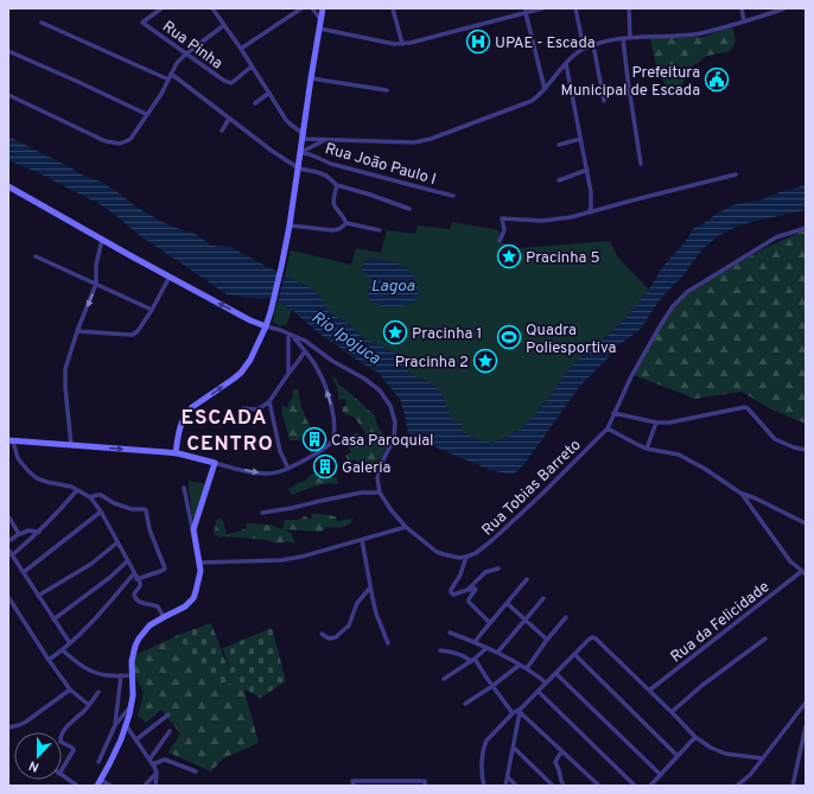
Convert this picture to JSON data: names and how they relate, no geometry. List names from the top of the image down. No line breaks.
{"streets":{"street":["Rua Pinha","Rua João Paulo I","Rua Tobias Barreto","Rua da Felicidade"]},"districts":["ESCADA","CENTRO"],"water":["Lagoa","Rio Ipojuca"],"places":{"hospital":["UPAE - Escada"],"public building":["Prefeitura Municipal de Escada"],"place":["Pracinha 5","Pracinha 1","Pracinha 2"],"sports":["Quadra Poliesportiva"],"building":["Casa Paroquial","Galeria"]},"north":"bottom"}
